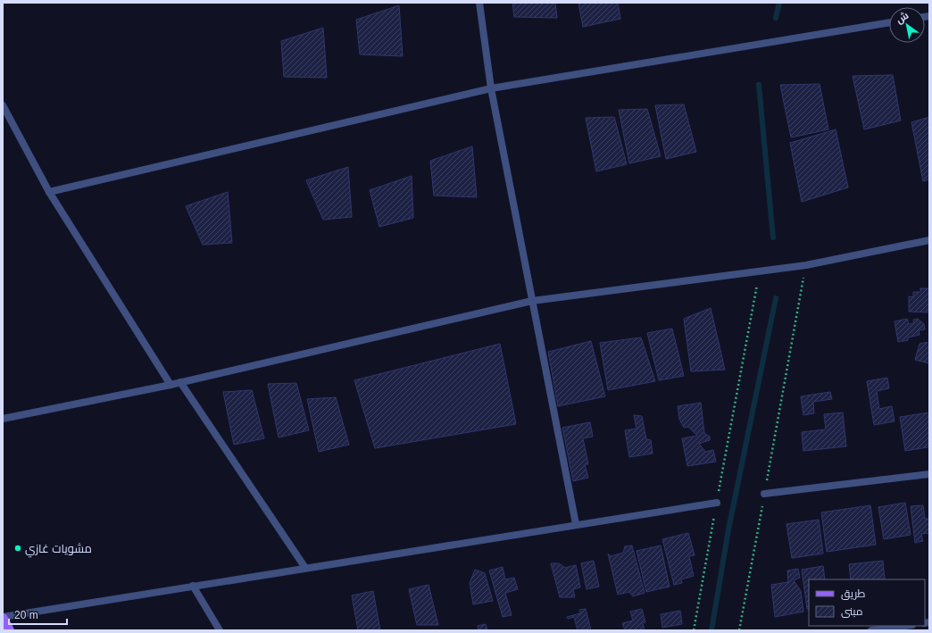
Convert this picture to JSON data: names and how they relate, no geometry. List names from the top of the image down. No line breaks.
{"places":["مشويات غازي"],"legend":["طريق","مبنى"],"scale_bar":"20 m","north":"top left"}
